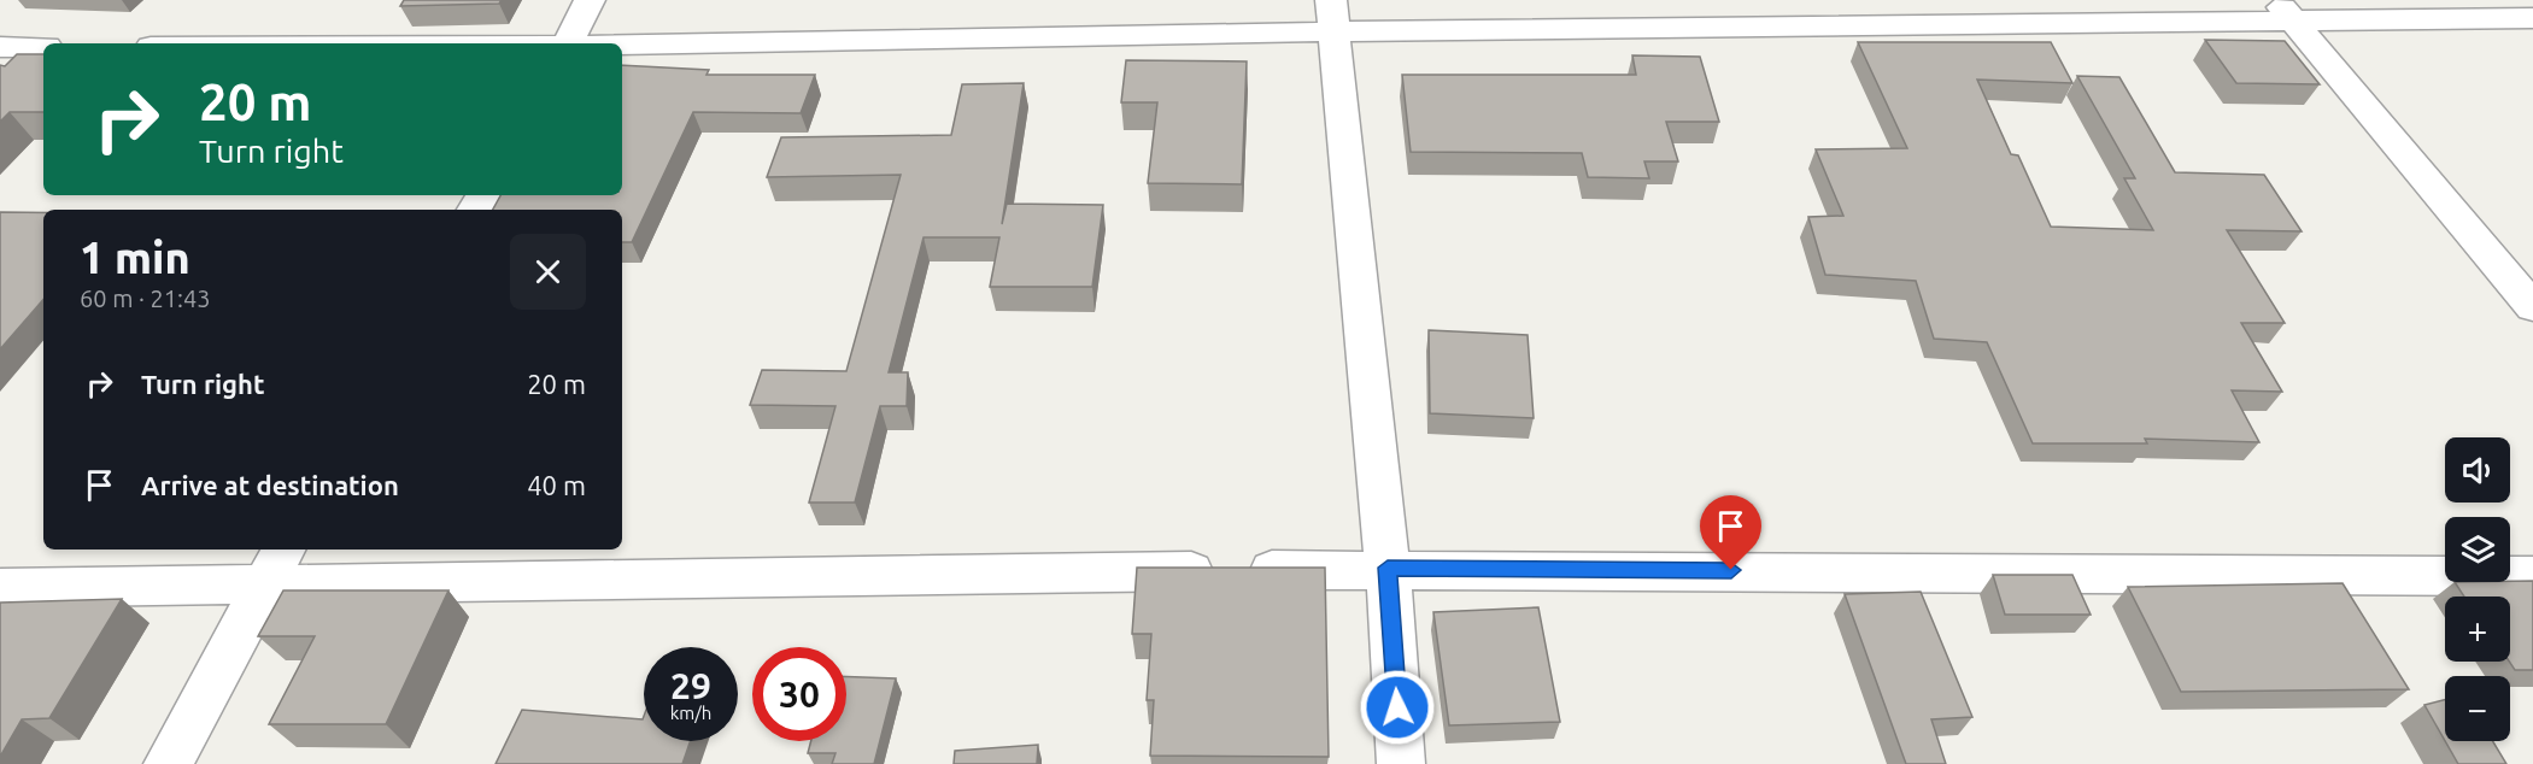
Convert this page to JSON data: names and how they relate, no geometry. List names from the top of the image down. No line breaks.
{"page":{"turn":["20 m","Turn right"],"heading":["1 min","60 m · 21:43"],"list":[{"name":"Turn right","value":"20 m"},{"name":"Arrive at destination","value":"40 m"}],"map_buttons":["+","−"],"speed":"29 km/h","limit":"30"}}
